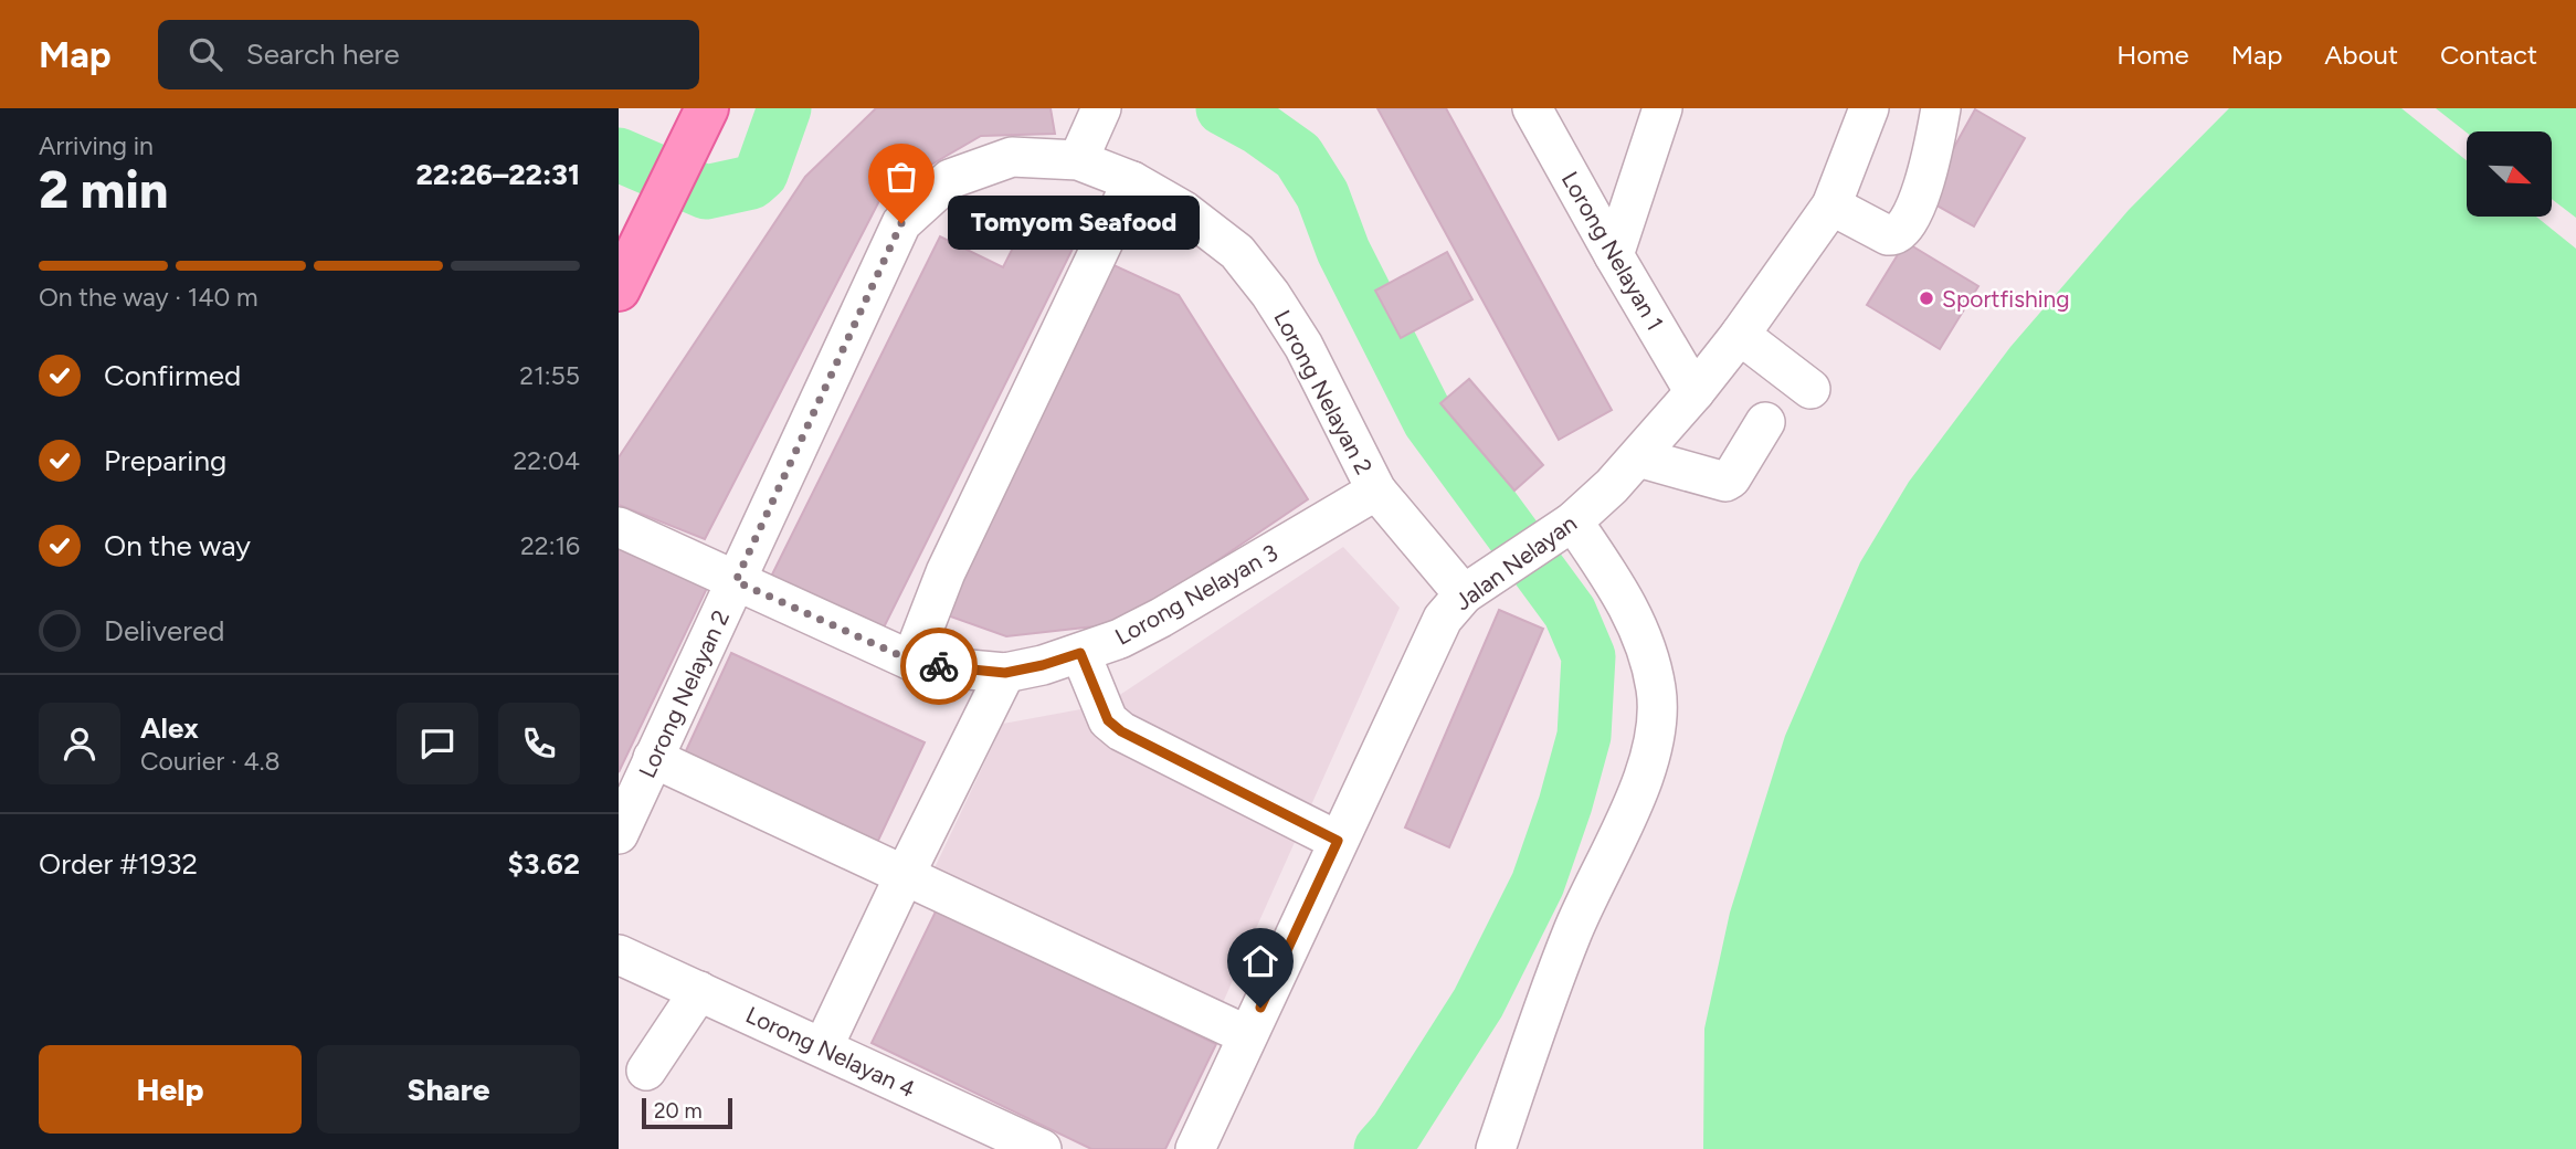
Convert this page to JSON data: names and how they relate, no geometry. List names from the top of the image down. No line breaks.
{"streets":{"street":["Lorong Nelayan 1","Lorong Nelayan 2","Jalan Nelayan","Lorong Nelayan 3","Lorong Nelayan 4"]},"crossings":[["Lorong Nelayan 1","Jalan Nelayan"],["Lorong Nelayan 2","Jalan Nelayan"],["Lorong Nelayan 2","Lorong Nelayan 3"]],"places":["Tomyom Seafood","Sportfishing"],"scale_bar":"20 m","north":"bottom right","page":{"header":"Map","search":"Search here","nav":["Home","Map","About","Contact"],"heading":["2 min","Arriving in","22:26–22:31"],"panel":["Alex","Courier · 4.8","Order #1932","$3.62"],"bubble":"Tomyom Seafood","bar":"On the way · 140 m","list":[["Confirmed","21:55"],["Preparing","22:04"],["On the way","22:16"],"Delivered"],"buttons":["Help","Share"],"scale":"20 m"}}
